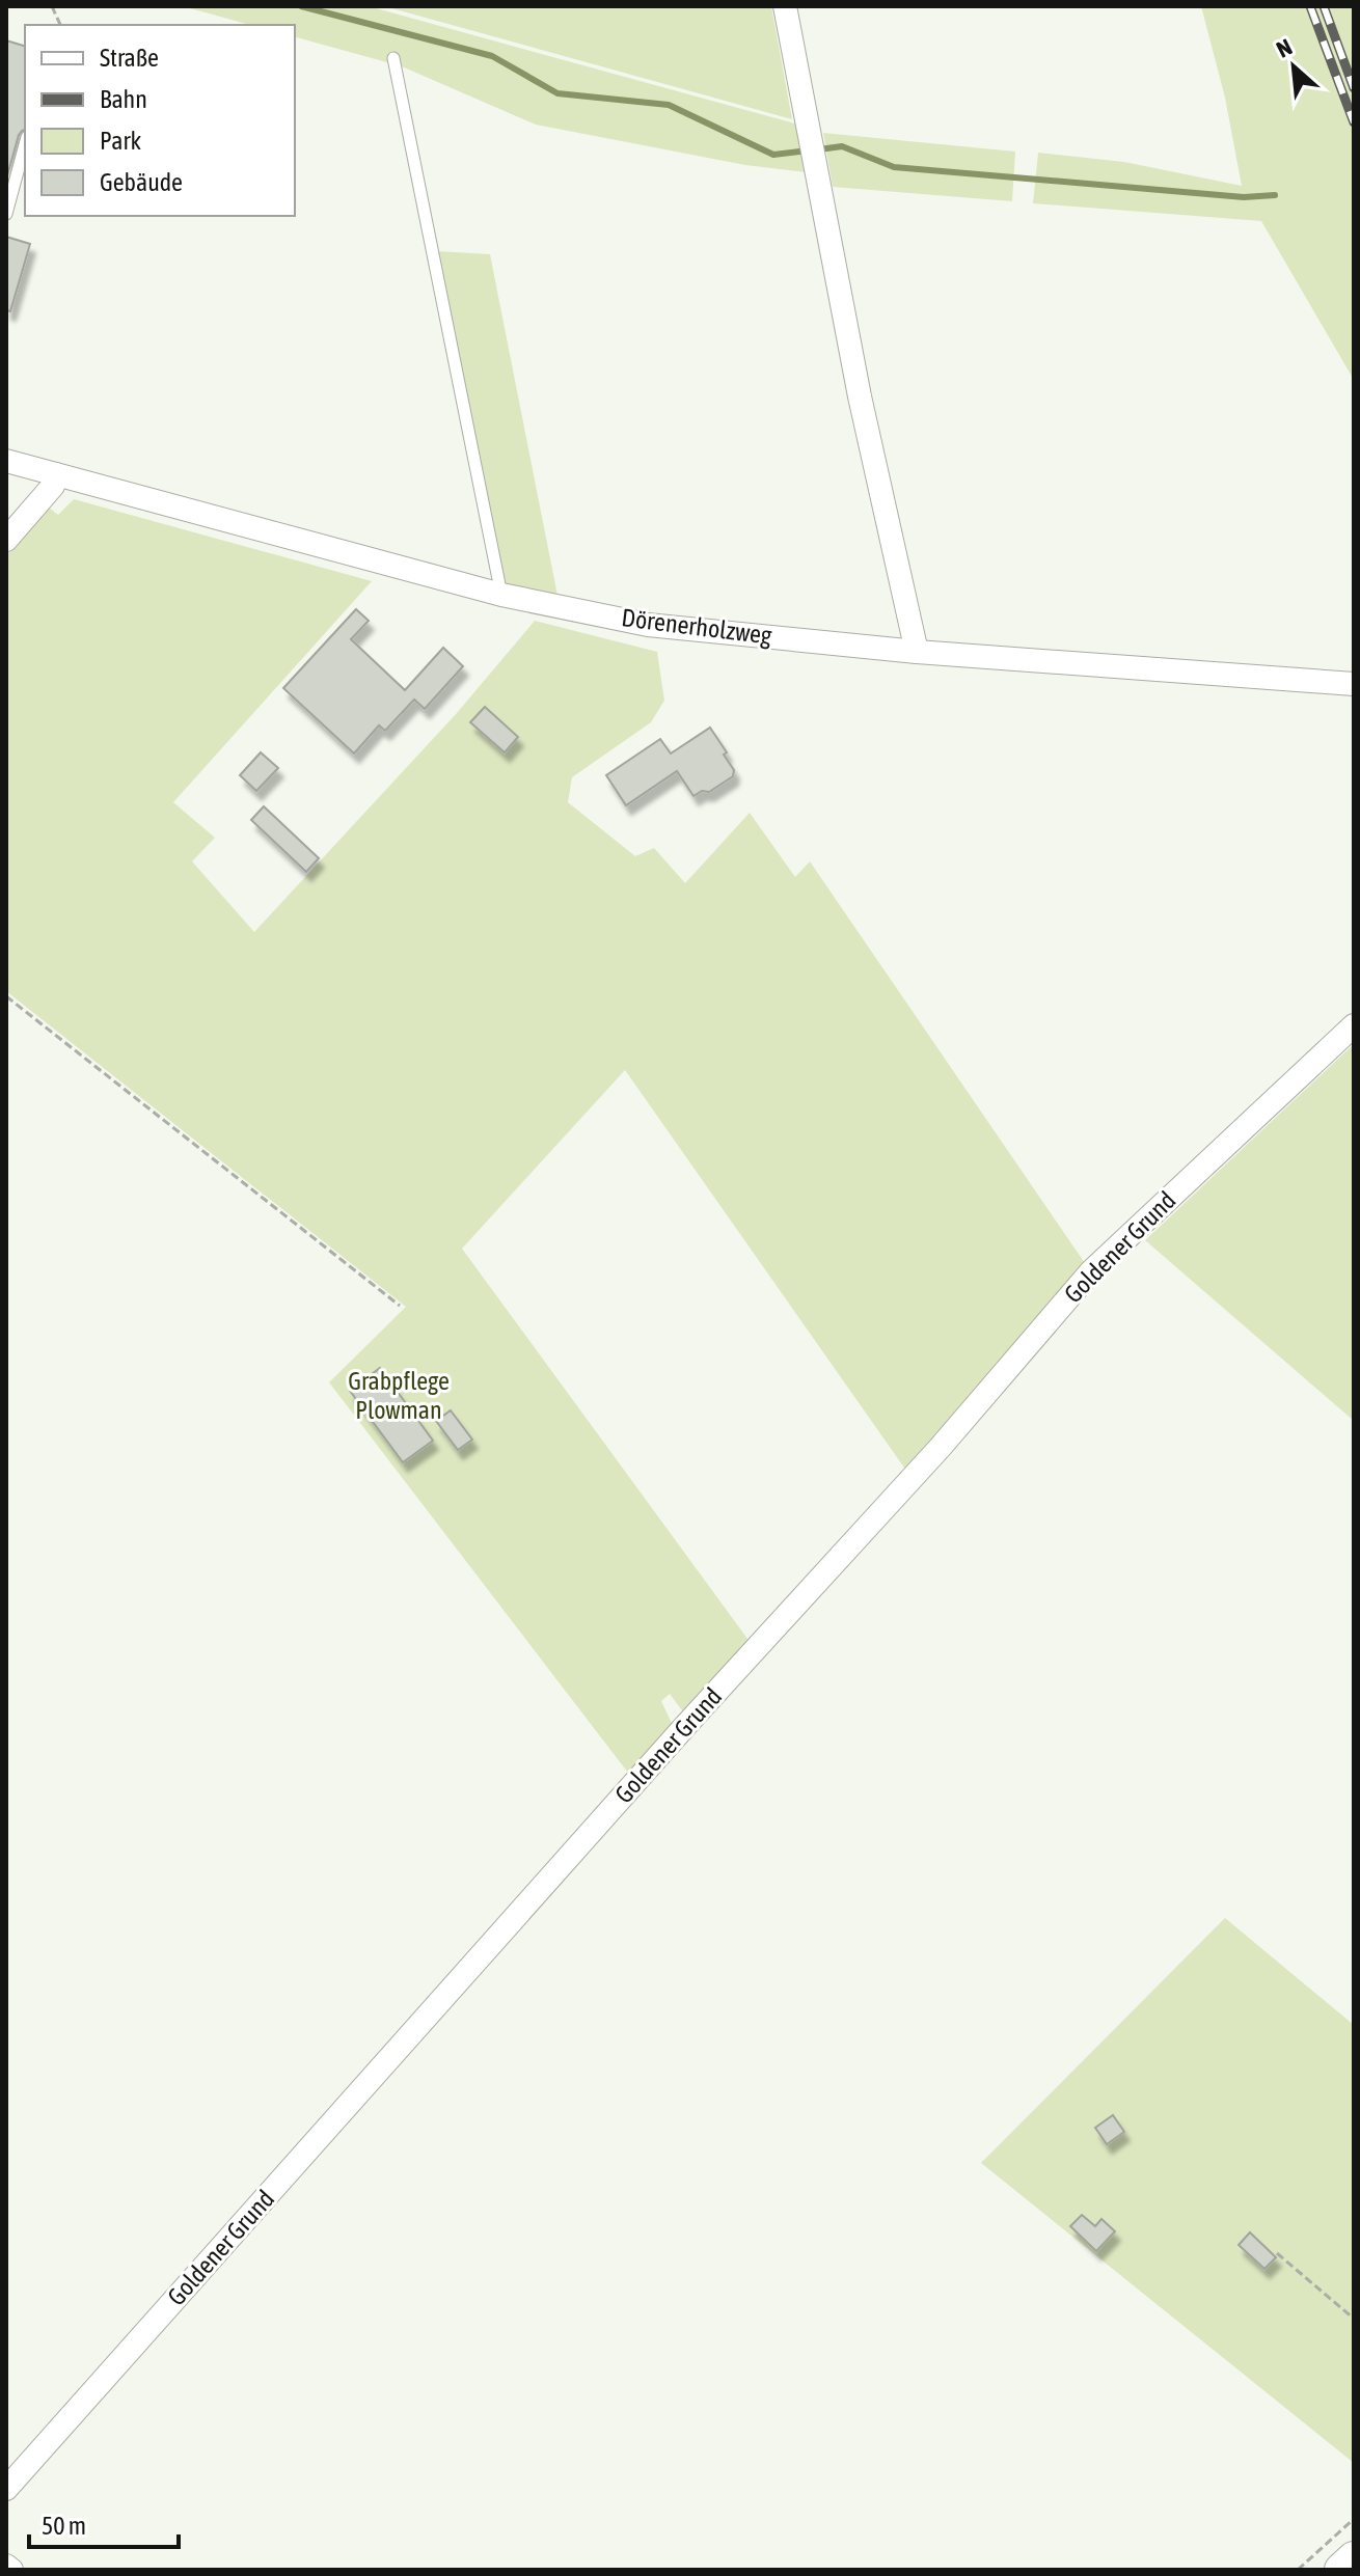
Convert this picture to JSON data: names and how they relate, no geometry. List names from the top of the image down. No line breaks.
{"streets":{"street":["Dörenerholzweg","Goldener Grund"]},"parks":["Grabpflege Plowman"],"legend":["Straße","Bahn","Park","Gebäude"],"scale_bar":"50 m","north":"top left"}
